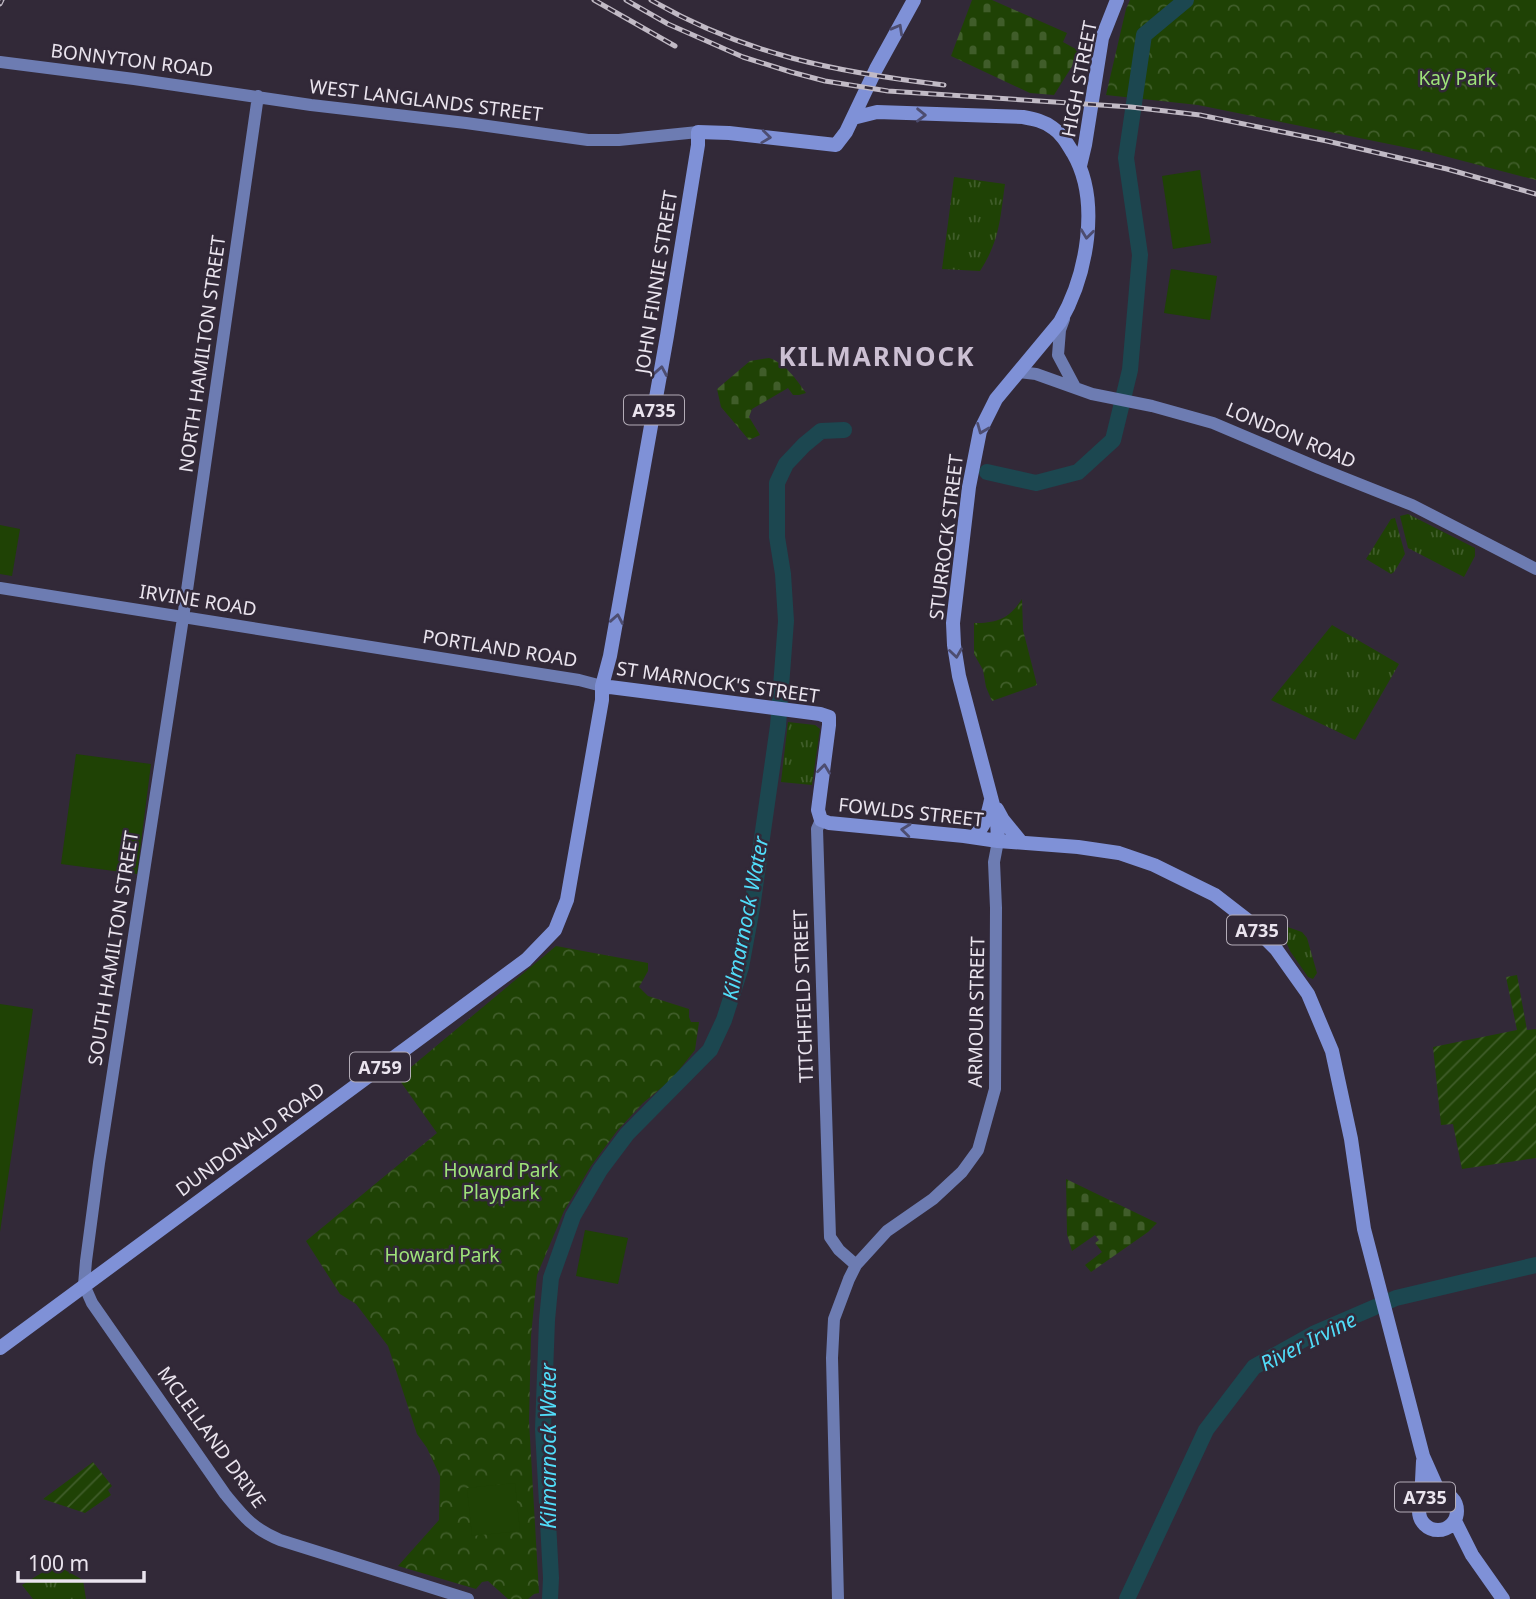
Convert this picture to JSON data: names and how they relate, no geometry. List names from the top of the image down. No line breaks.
{"streets":{"main road":["HIGH STREET","JOHN FINNIE STREET","A735","STURROCK STREET","ST MARNOCK'S STREET","FOWLDS STREET","TITCHFIELD STREET","A759","DUNDONALD ROAD"],"street":["BONNYTON ROAD","WEST LANGLANDS STREET","NORTH HAMILTON STREET","LONDON ROAD","IRVINE ROAD","PORTLAND ROAD","SOUTH HAMILTON STREET","ARMOUR STREET","MCLELLAND DRIVE"]},"crossings":[["BONNYTON ROAD","WEST LANGLANDS STREET"],["BONNYTON ROAD","NORTH HAMILTON STREET"],["HIGH STREET","STURROCK STREET"],["WEST LANGLANDS STREET","JOHN FINNIE STREET"],["WEST LANGLANDS STREET","NORTH HAMILTON STREET"],["JOHN FINNIE STREET","PORTLAND ROAD"],["JOHN FINNIE STREET","ST MARNOCK'S STREET"],["JOHN FINNIE STREET","DUNDONALD ROAD"],["NORTH HAMILTON STREET","IRVINE ROAD"],["NORTH HAMILTON STREET","SOUTH HAMILTON STREET"],["A735","STURROCK STREET"],["A735","FOWLDS STREET"],["A735","ARMOUR STREET"],["LONDON ROAD","STURROCK STREET"],["STURROCK STREET","FOWLDS STREET"],["STURROCK STREET","ARMOUR STREET"],["IRVINE ROAD","PORTLAND ROAD"],["IRVINE ROAD","SOUTH HAMILTON STREET"],["PORTLAND ROAD","ST MARNOCK'S STREET"],["PORTLAND ROAD","DUNDONALD ROAD"],["ST MARNOCK'S STREET","TITCHFIELD STREET"],["ST MARNOCK'S STREET","DUNDONALD ROAD"],["FOWLDS STREET","TITCHFIELD STREET"],["FOWLDS STREET","ARMOUR STREET"],["SOUTH HAMILTON STREET","DUNDONALD ROAD"],["SOUTH HAMILTON STREET","MCLELLAND DRIVE"],["TITCHFIELD STREET","ARMOUR STREET"],["DUNDONALD ROAD","MCLELLAND DRIVE"]],"one_way":["JOHN FINNIE STREET","STURROCK STREET","FOWLDS STREET"],"districts":["KILMARNOCK"],"water":["Kilmarnock Water","River Irvine"],"parks":["Kay Park","Howard Park Playpark","Howard Park"],"scale_bar":"100 m"}
